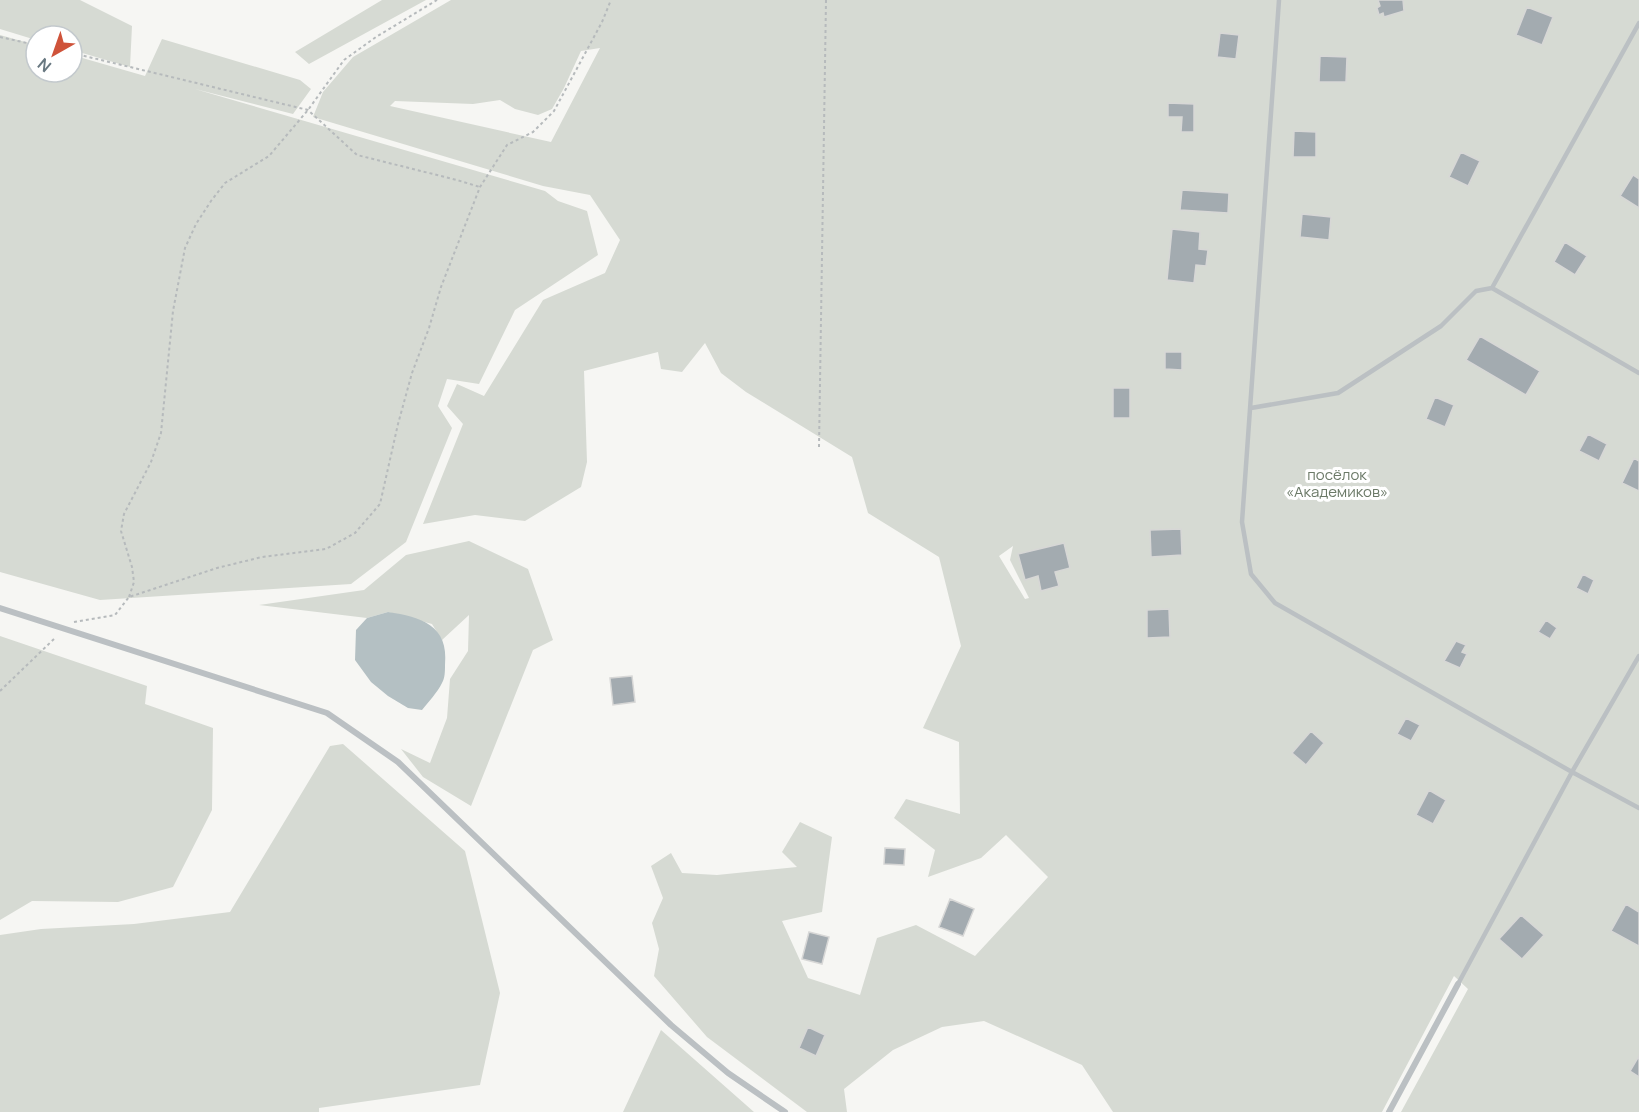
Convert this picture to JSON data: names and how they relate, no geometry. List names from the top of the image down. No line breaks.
{"parks":["посёлок «Академиков»"],"north":"bottom left"}
